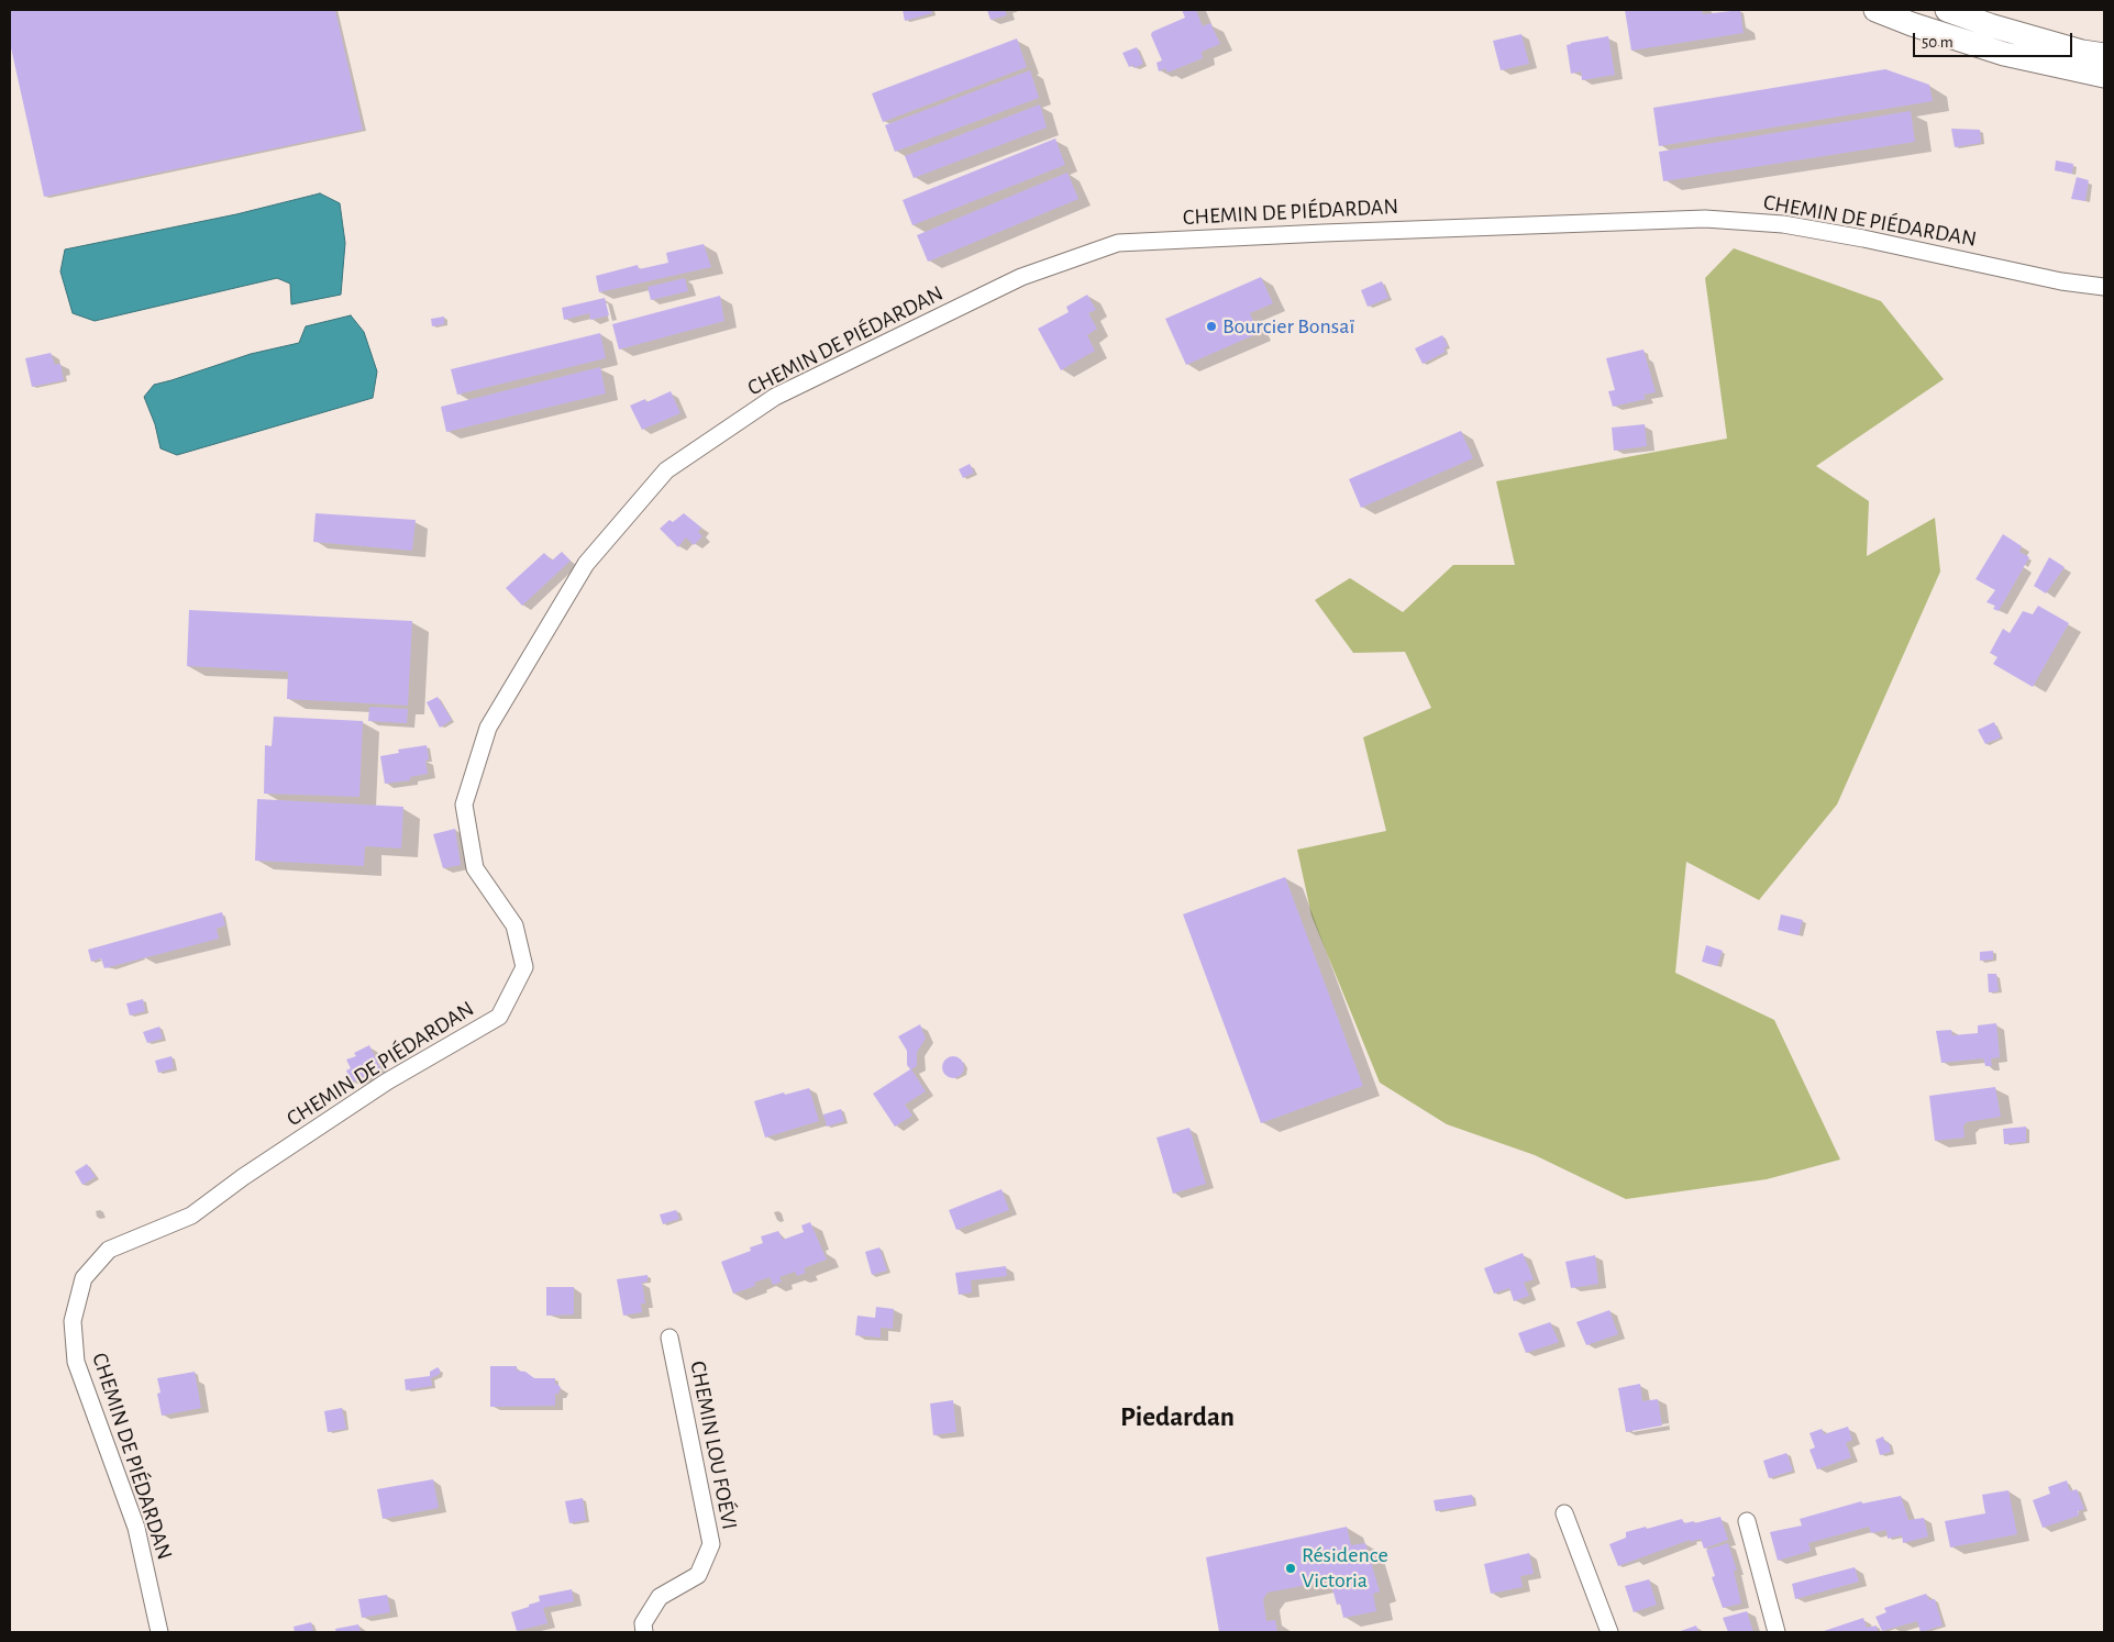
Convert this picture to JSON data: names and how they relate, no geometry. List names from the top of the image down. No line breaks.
{"streets":{"street":["CHEMIN DE PIÉDARDAN","CHEMIN LOU FOÉVI"]},"districts":["Piedardan"],"places":["Bourcier Bonsaï","Résidence Victoria"],"scale_bar":"50 m"}
